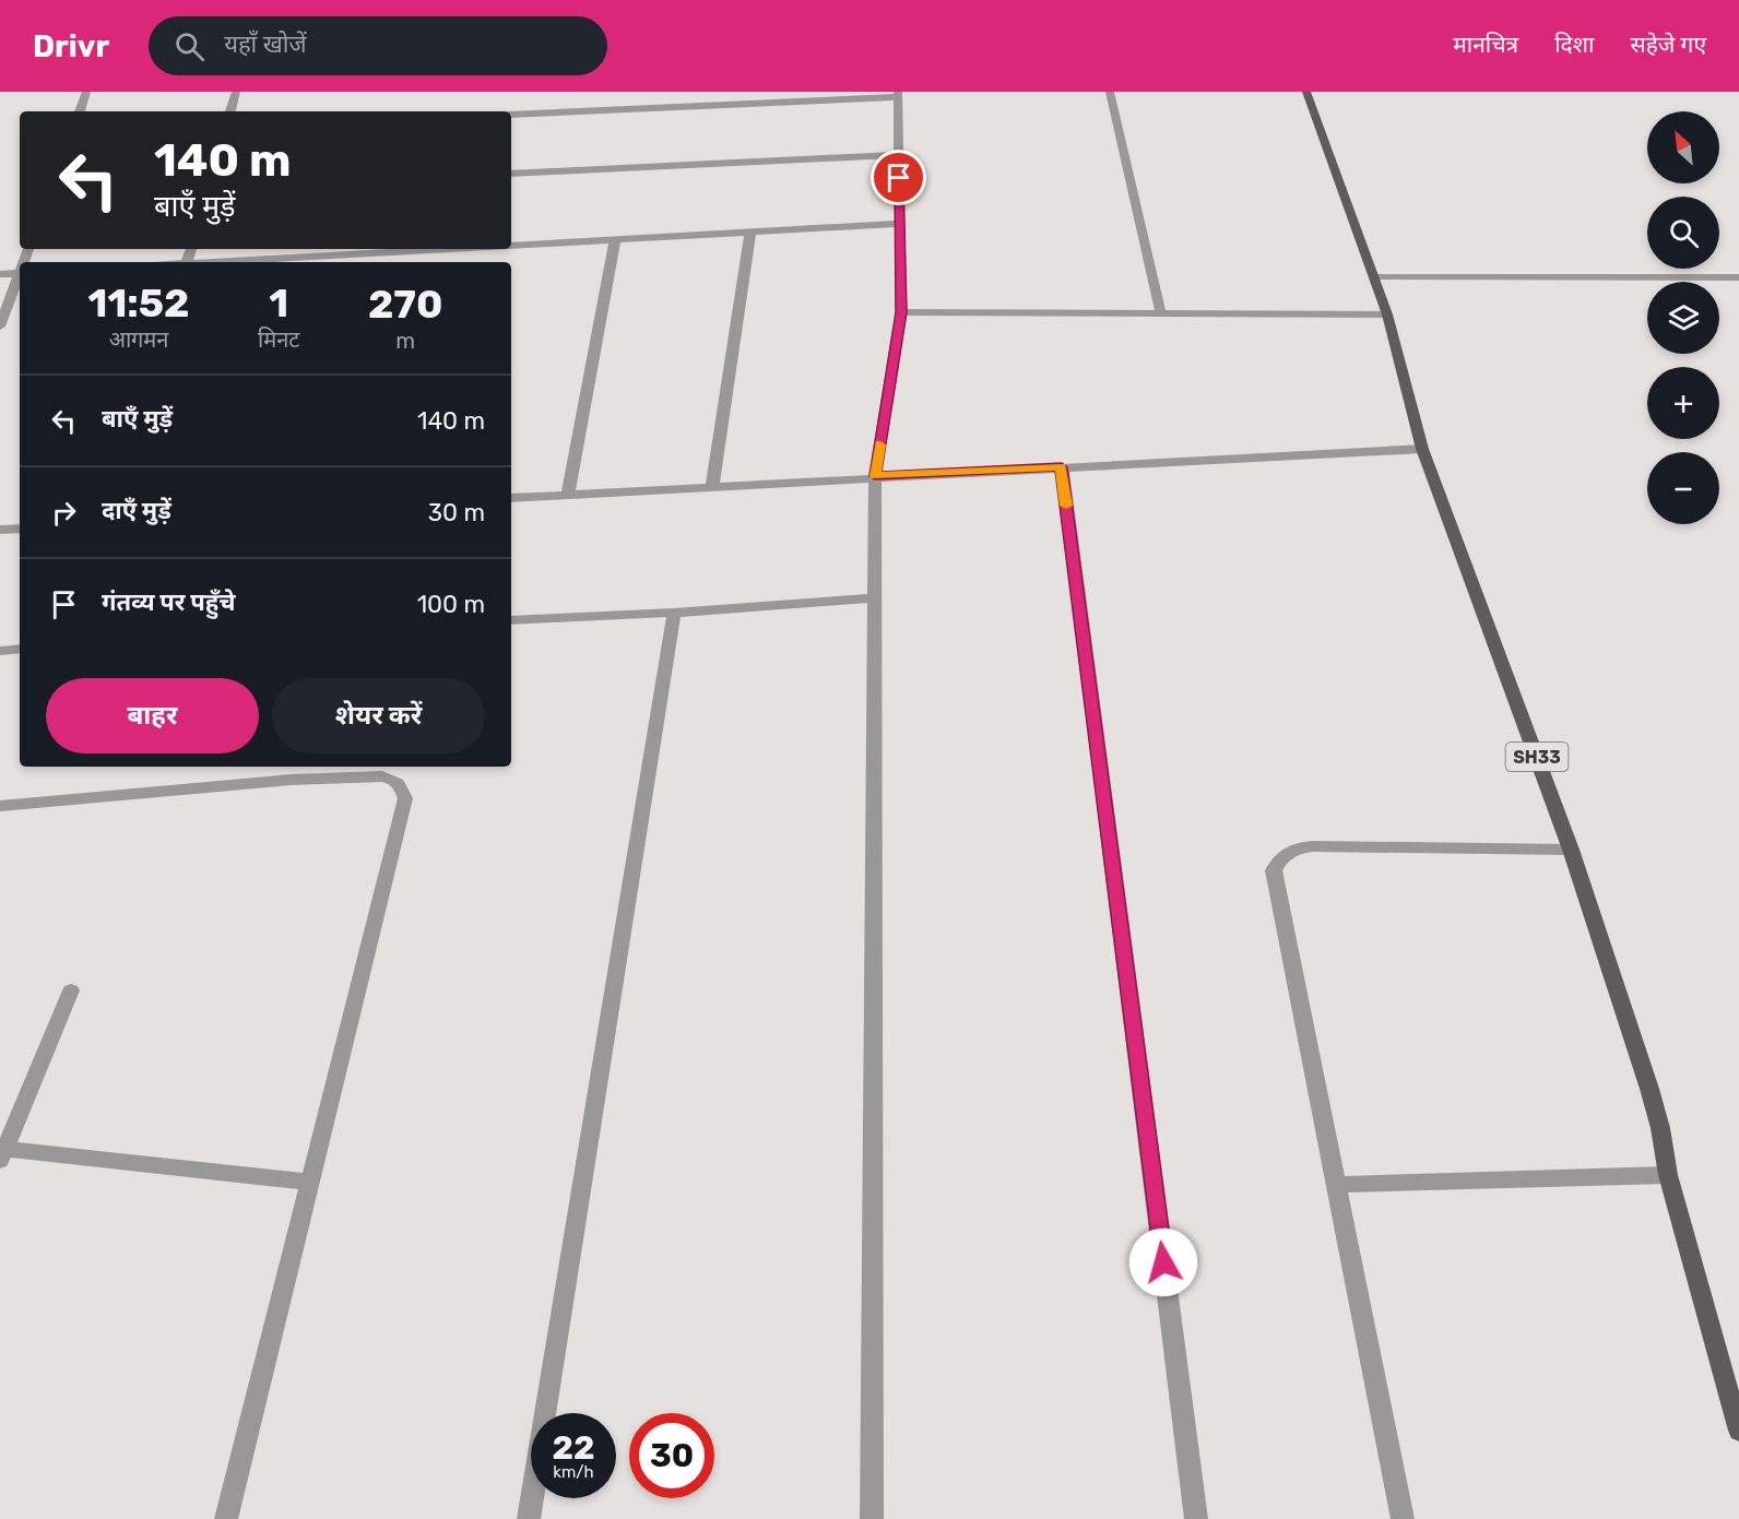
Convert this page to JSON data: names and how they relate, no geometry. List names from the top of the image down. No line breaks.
{"streets":{"main road":["SH33"]},"north":"top left","page":{"header":"Drivr","search":"यहाँ खोजें","nav":["मानचित्र","दिशा","सहेजे गए"],"map_buttons":["+","−"],"turn":["140 m","बाएँ मुड़ें"],"eta":["11:52","आगमन","1","मिनट","270","m"],"list":[{"name":"बाएँ मुड़ें","value":"140 m"},{"name":"दाएँ मुड़ें","value":"30 m"},{"name":"गंतव्य पर पहुँचे","value":"100 m"}],"buttons":["बाहर","शेयर करें"],"speed":"22 km/h","limit":"30"}}
